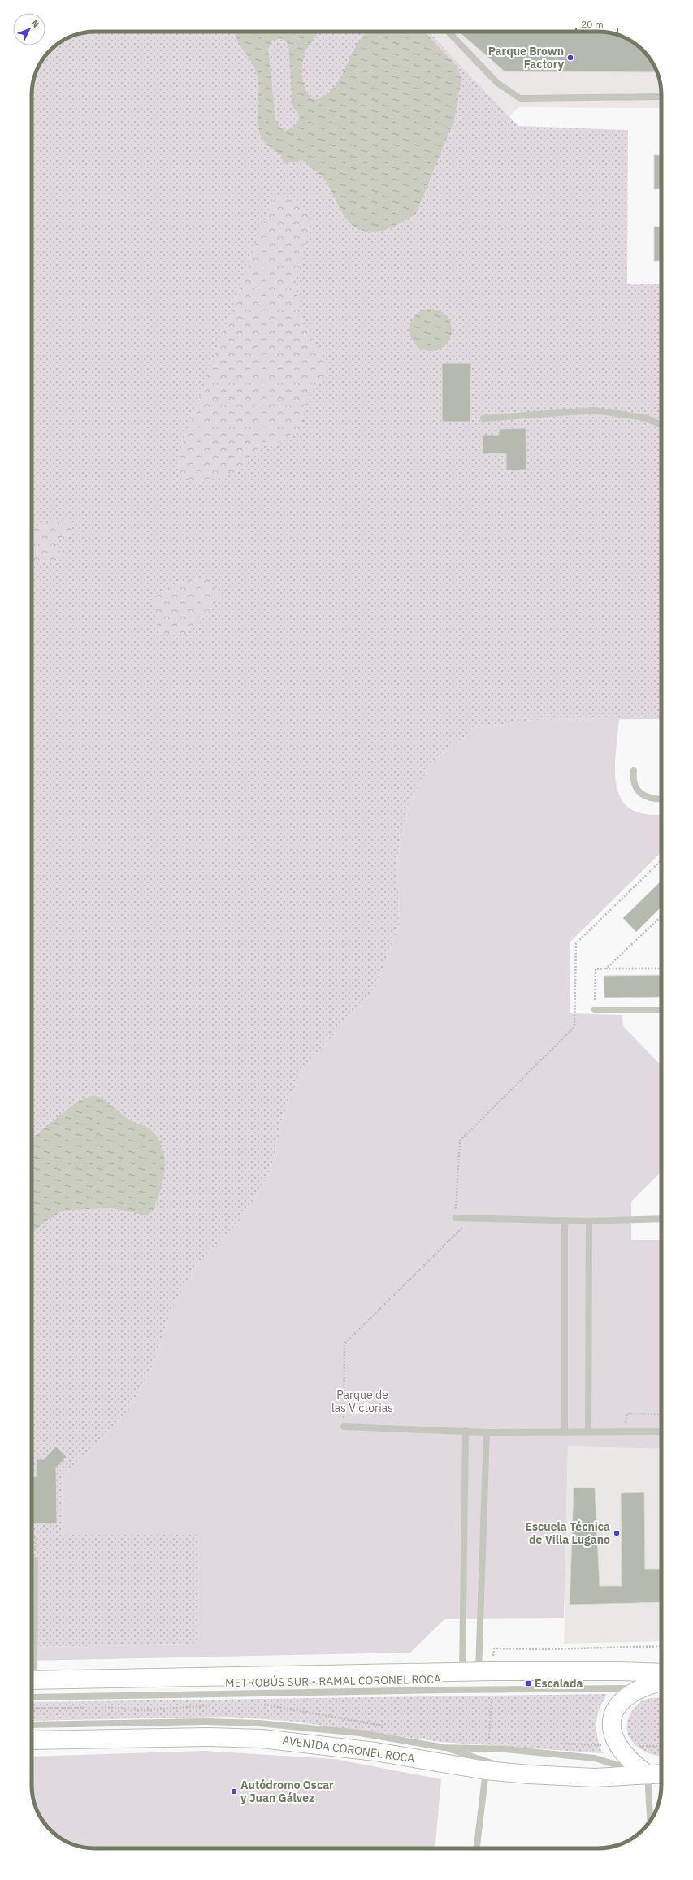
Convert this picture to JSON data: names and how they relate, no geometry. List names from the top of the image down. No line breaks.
{"streets":{"main road":["AVENIDA CORONEL ROCA"],"lane":["METROBÚS SUR - RAMAL CORONEL ROCA"]},"parks":["Parque de las Victorias"],"places":{"other":["Parque Brown Factory","Escuela Técnica de Villa Lugano","Autódromo Oscar y Juan Gálvez"],"transit":["Escalada"]},"scale_bar":"20 m","north":"top right"}
